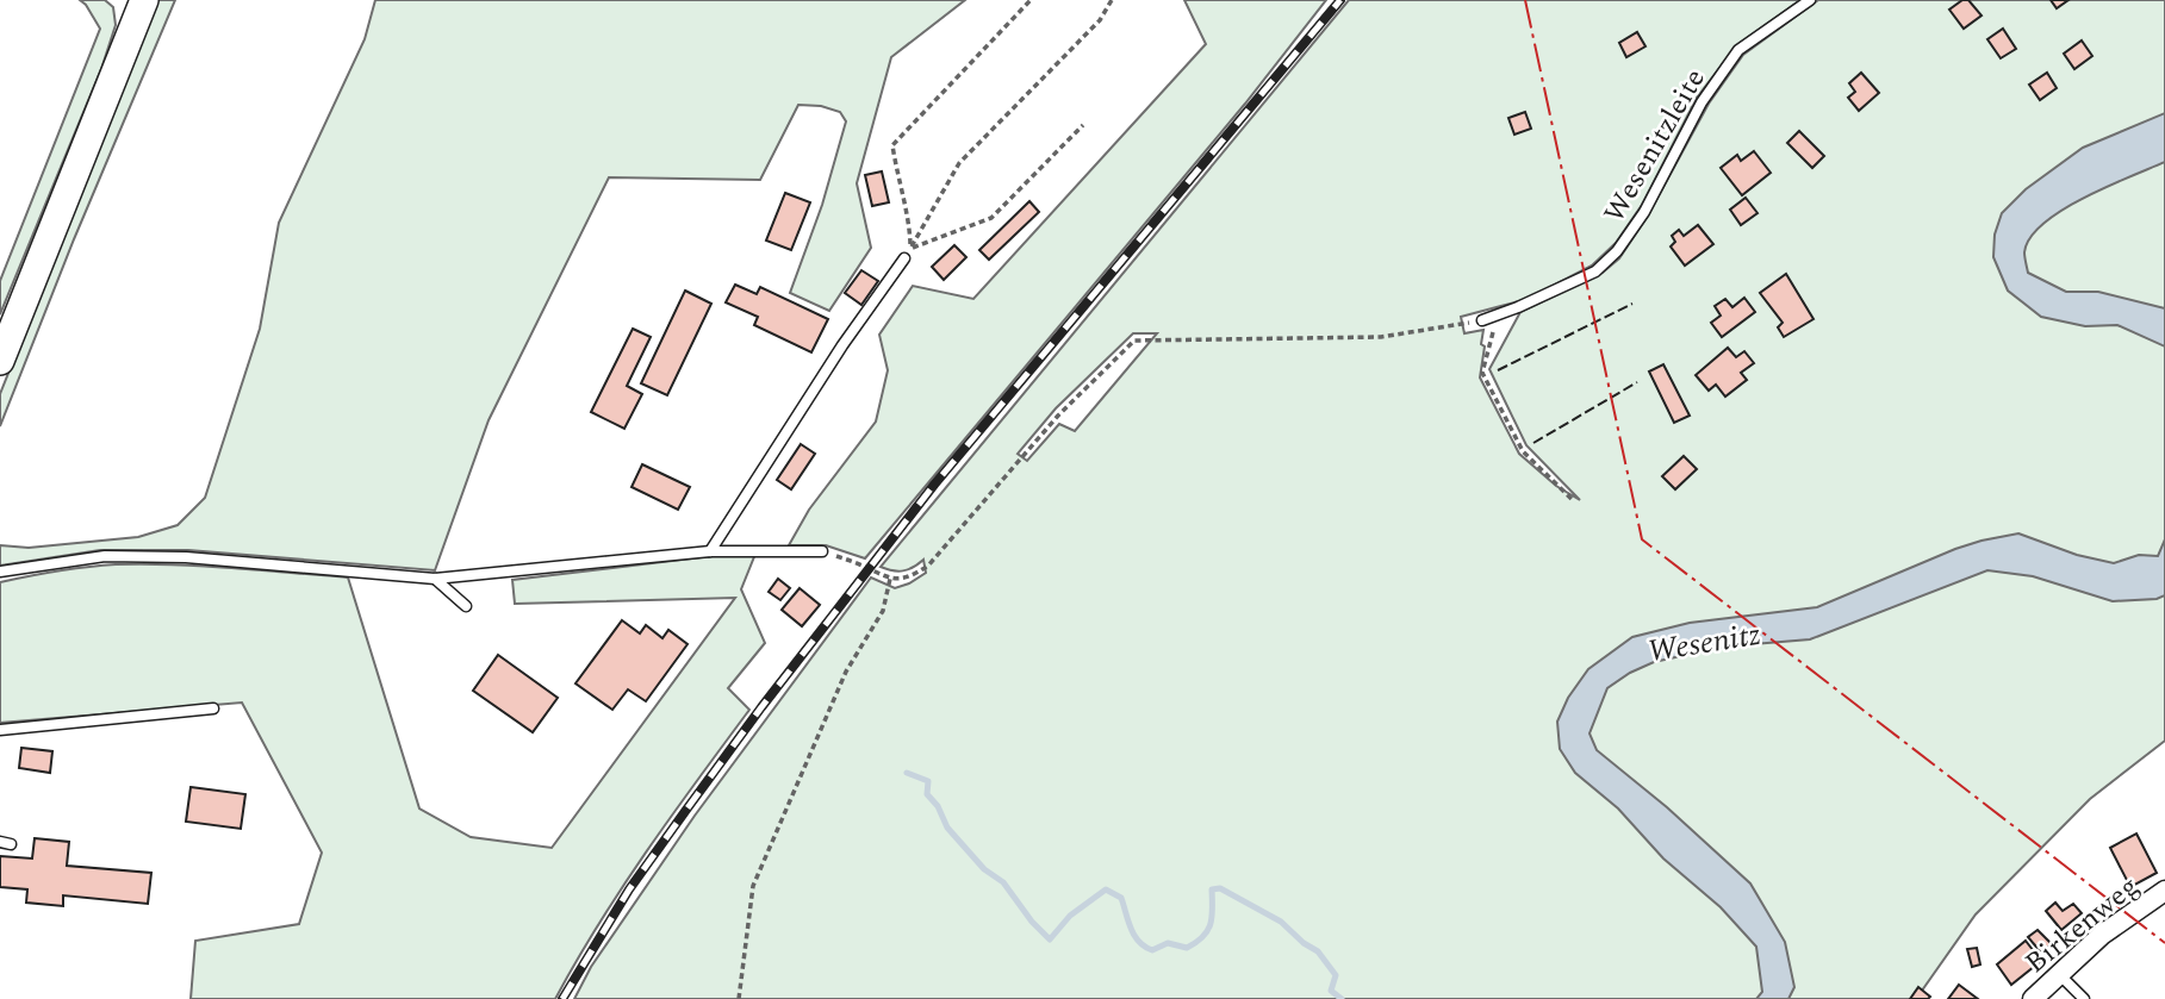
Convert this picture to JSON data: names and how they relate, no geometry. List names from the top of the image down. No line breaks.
{"streets":{"street":["Birkenweg"],"lane":["Wesenitzleite"]},"water":["Wesenitz"]}
